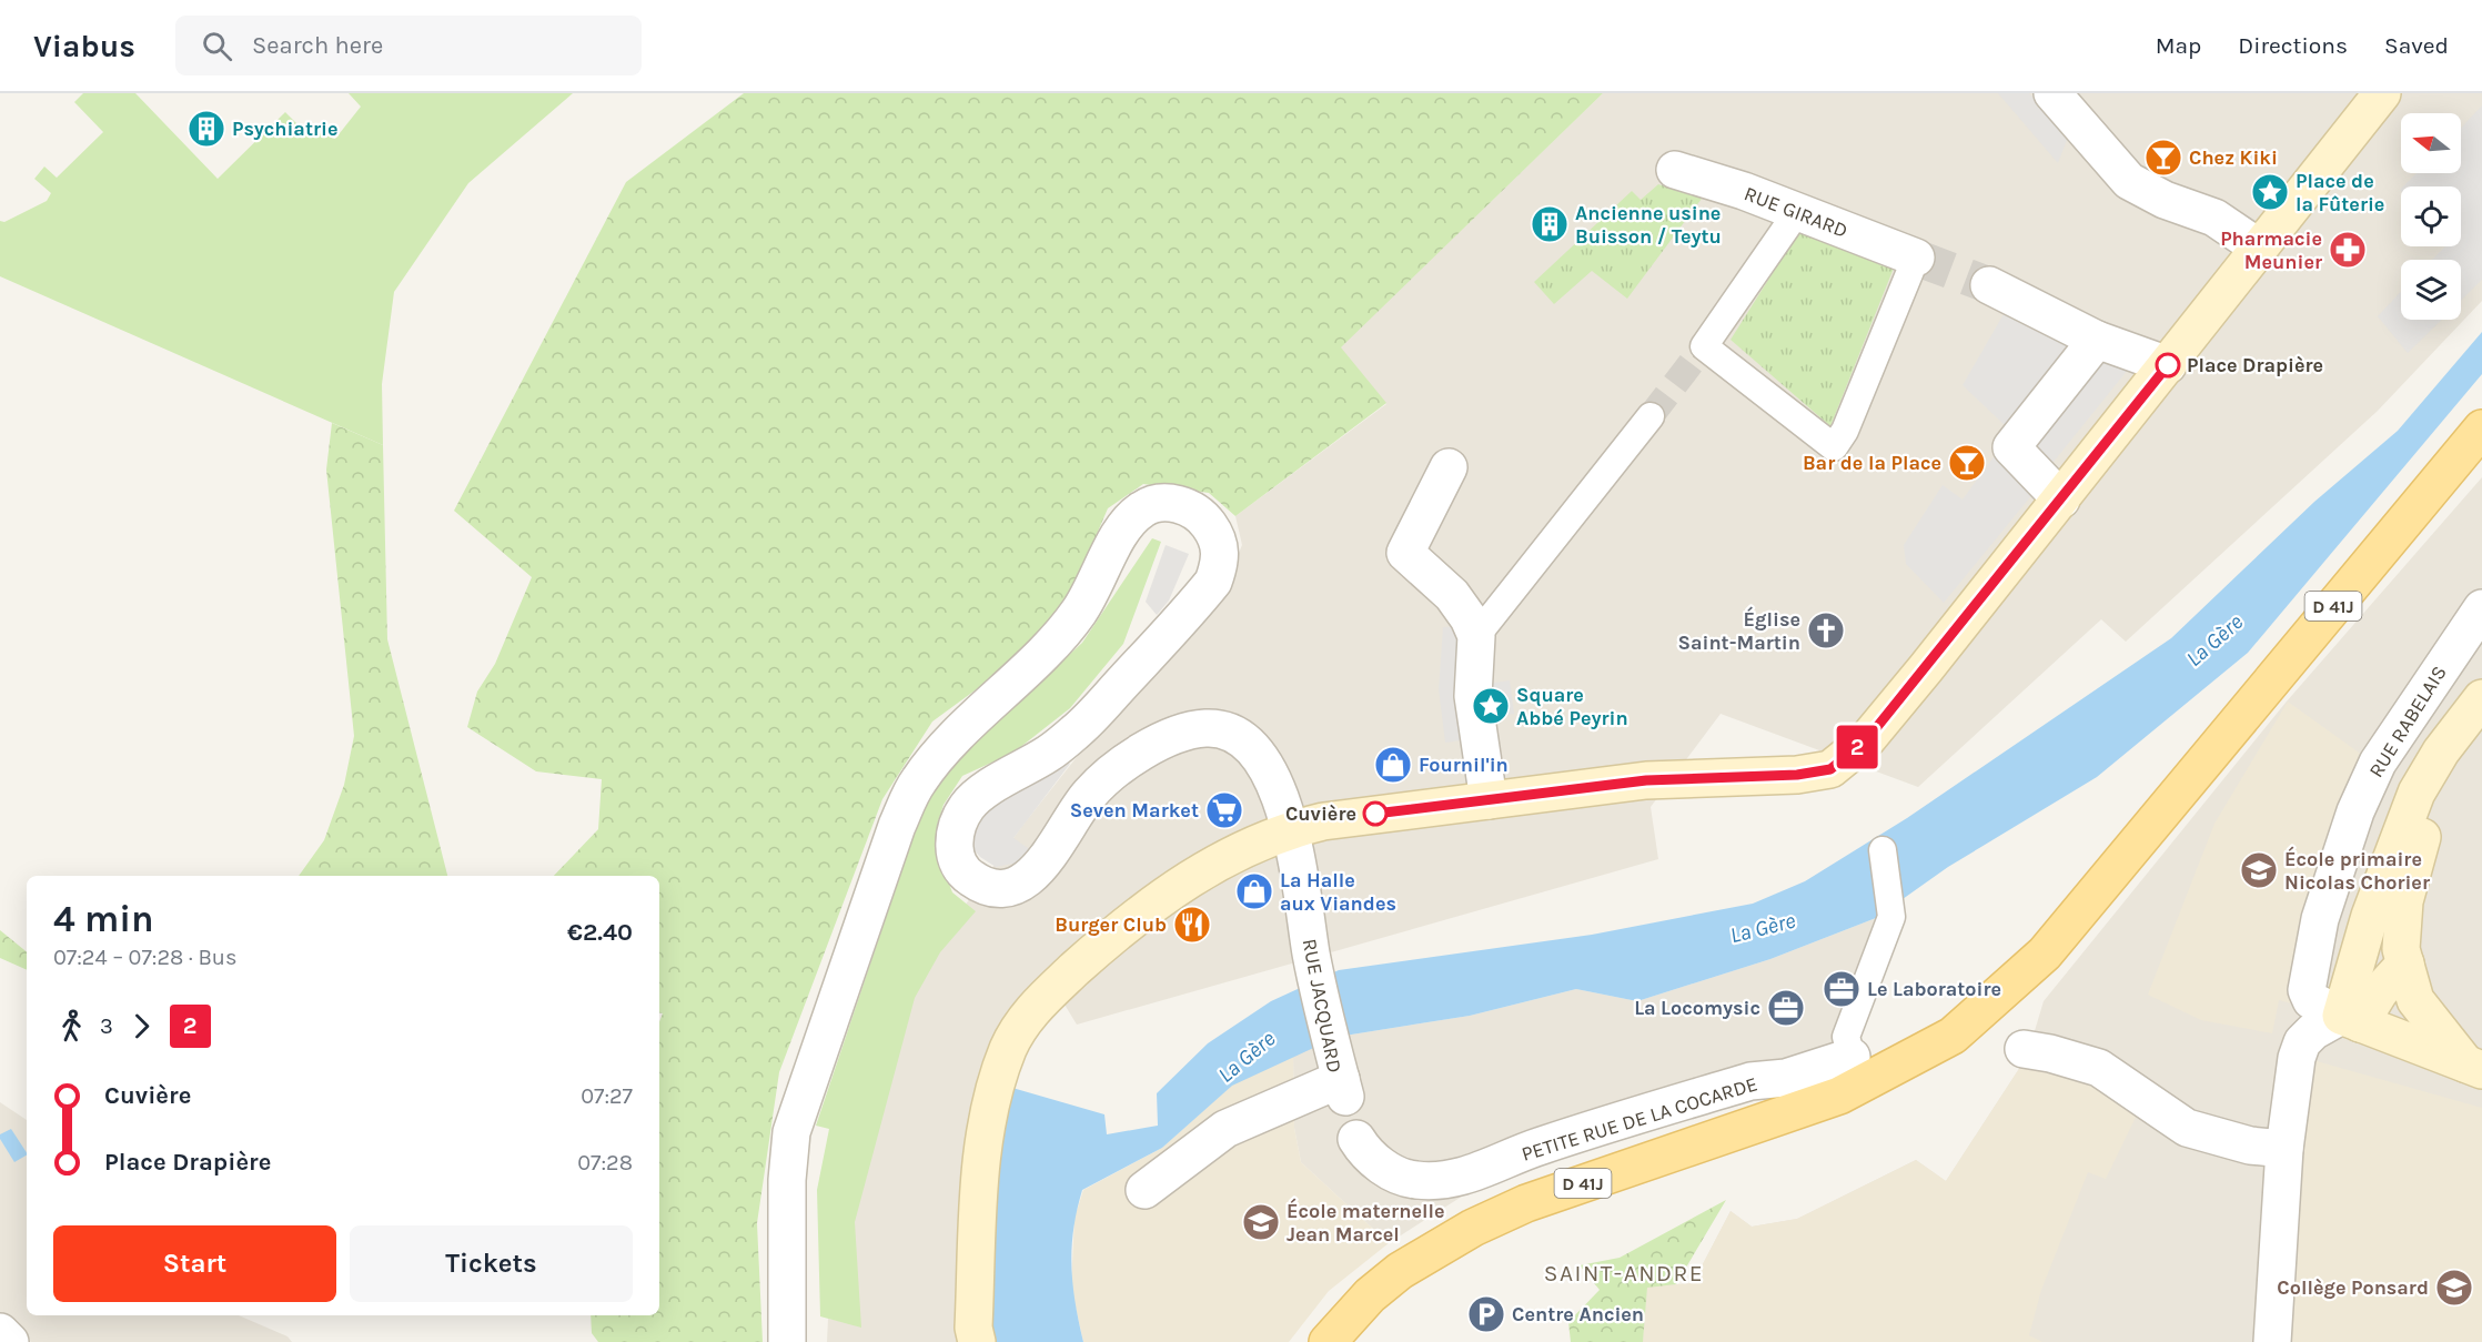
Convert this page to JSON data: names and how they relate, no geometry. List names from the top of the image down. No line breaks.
{"streets":{"main road":["D 41J"],"street":["RUE GIRARD","RUE RABELAIS","RUE JACQUARD","PETITE RUE DE LA COCARDE"]},"districts":["SAINT-ANDRE"],"water":["La Gère"],"places":{"building":["Psychiatrie","Ancienne usine Buisson / Teytu"],"bar":["Chez Kiki","Bar de la Place"],"place":["Place de la Fûterie","Square Abbé Peyrin"],"pharmacy":["Pharmacie Meunier"],"other":["Place Drapière","Cuvière"],"church":["Église Saint-Martin"],"shop":["Fournil'in","La Halle aux Viandes"],"supermarket":["Seven Market"],"school or university":["École primaire Nicolas Chorier","École maternelle Jean Marcel","Collège Ponsard"],"restaurant":["Burger Club"],"office":["Le Laboratoire","La Locomysic"],"parking":["Centre Ancien"]},"lines":["bus line 2"],"north":"left","page":{"header":"Viabus","search":"Search here","nav":["Map","Directions","Saved"],"on_map":"2","heading":["4 min","07:24 – 07:28 · Bus","€2.40"],"legs":["3","2"],"list":[{"name":"Cuvière","value":"07:27"},{"name":"Place Drapière","value":"07:28"}],"buttons":["Start","Tickets"]}}
